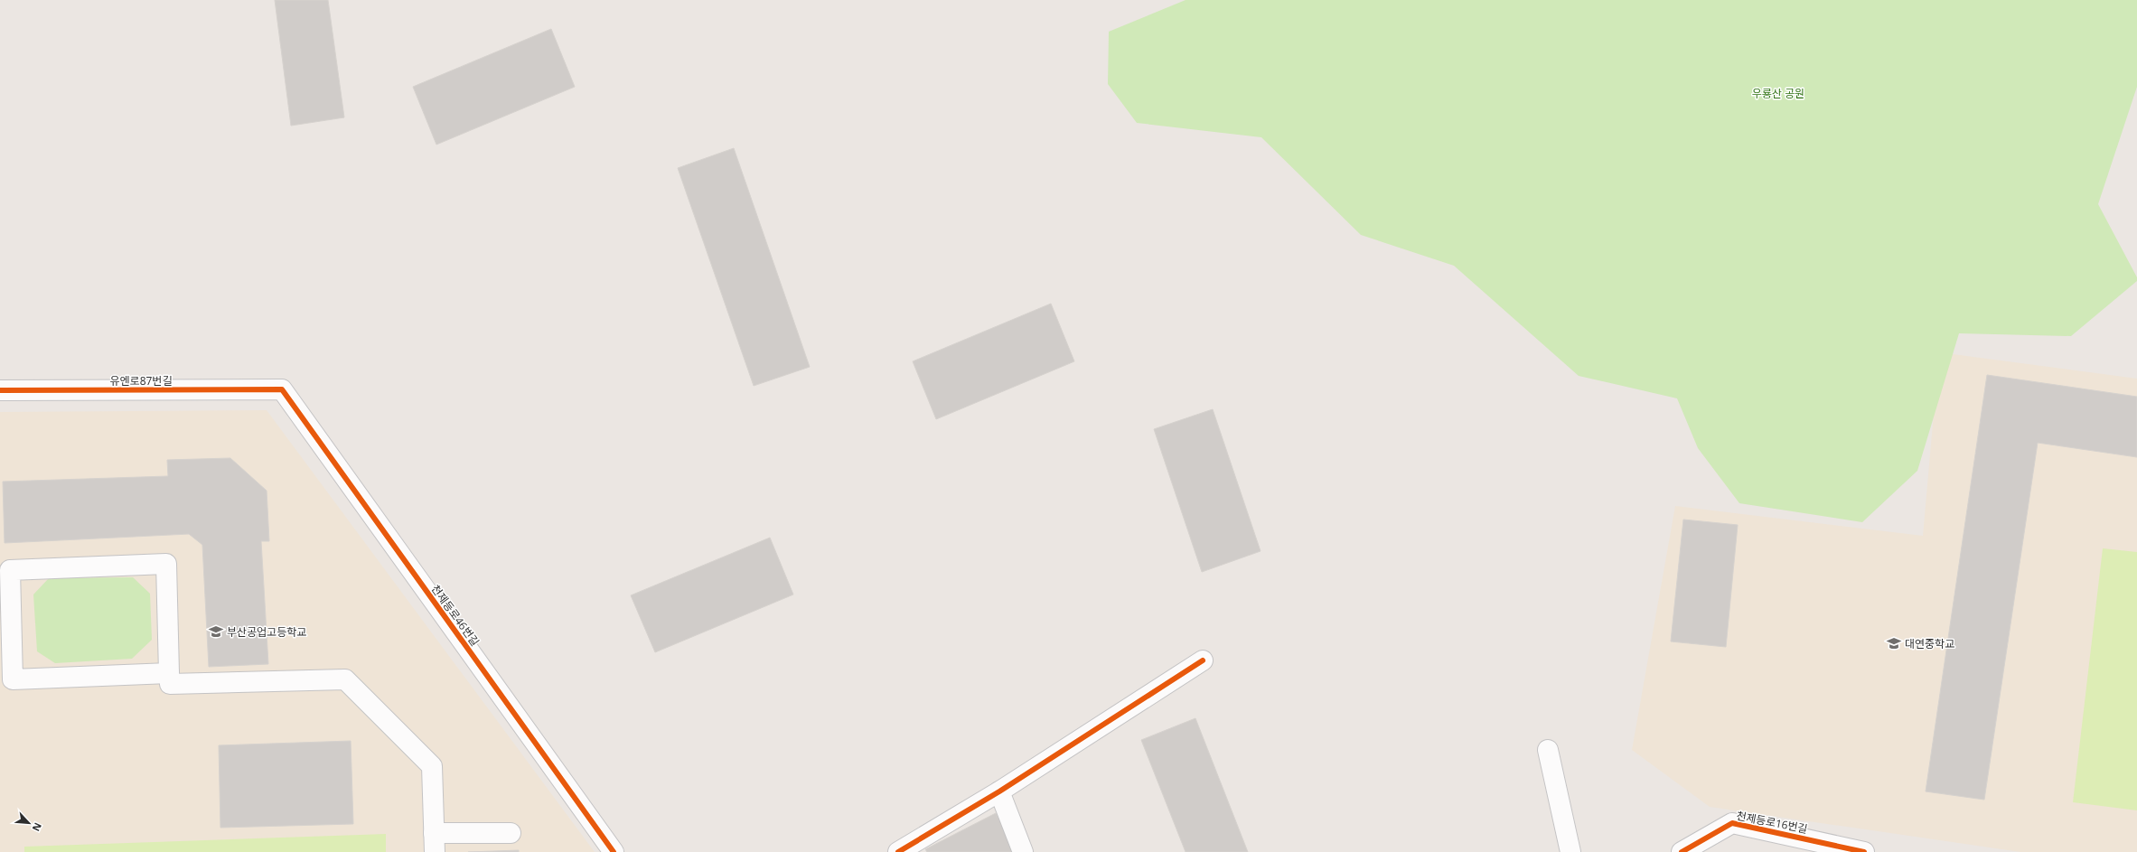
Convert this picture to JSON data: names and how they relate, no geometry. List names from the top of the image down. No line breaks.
{"streets":{"street":["유엔로87번길","천제등로46번길","천제등로16번길"]},"crossings":[["유엔로87번길","천제등로46번길"]],"parks":["우룡산 공원"],"places":{"school or university":["부산공업고등학교","대연중학교"]},"north":"bottom right"}
